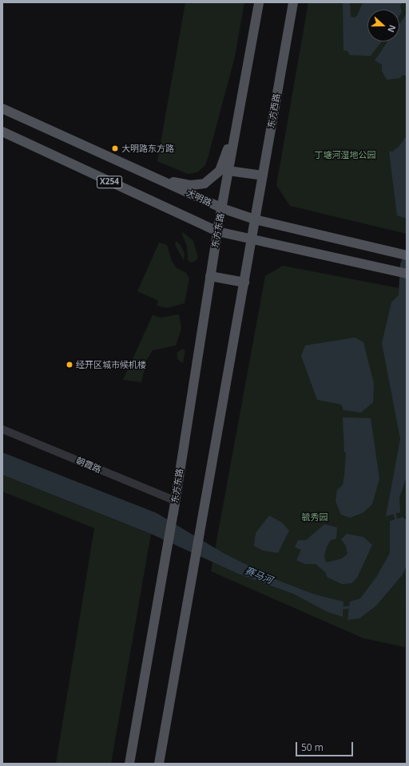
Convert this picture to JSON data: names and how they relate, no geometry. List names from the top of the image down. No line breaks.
{"streets":{"main road":["东方西路","X254","大明路","东方东路"],"street":["朝霞路"]},"crossings":[["东方西路","大明路"],["X254","东方东路"],["大明路","东方东路"],["东方东路","朝霞路"]],"water":["赛马河"],"parks":["丁塘河湿地公园","毓秀园"],"places":["大明路东方路","经开区城市候机楼"],"scale_bar":"50 m","north":"right"}
